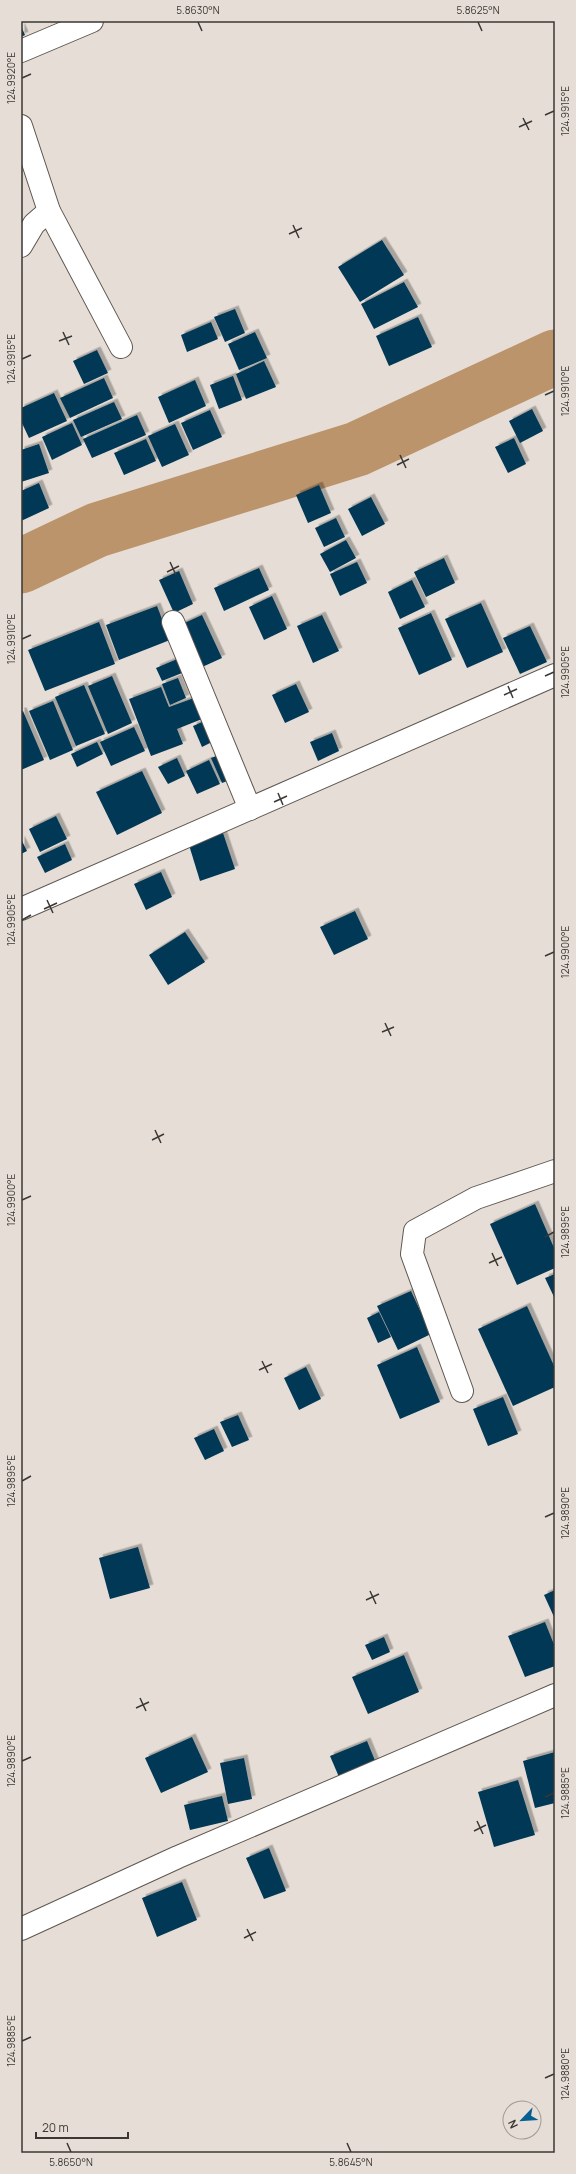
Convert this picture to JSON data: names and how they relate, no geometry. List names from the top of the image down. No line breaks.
{"scale_bar":"20 m","north":"bottom left","coordinates":["5.8630°N","5.8625°N","124.9920°E","124.9915°E","124.9910°E","124.9905°E","124.9900°E","124.9895°E","124.9890°E","124.9885°E","124.9880°E","5.8650°N","5.8645°N"]}
